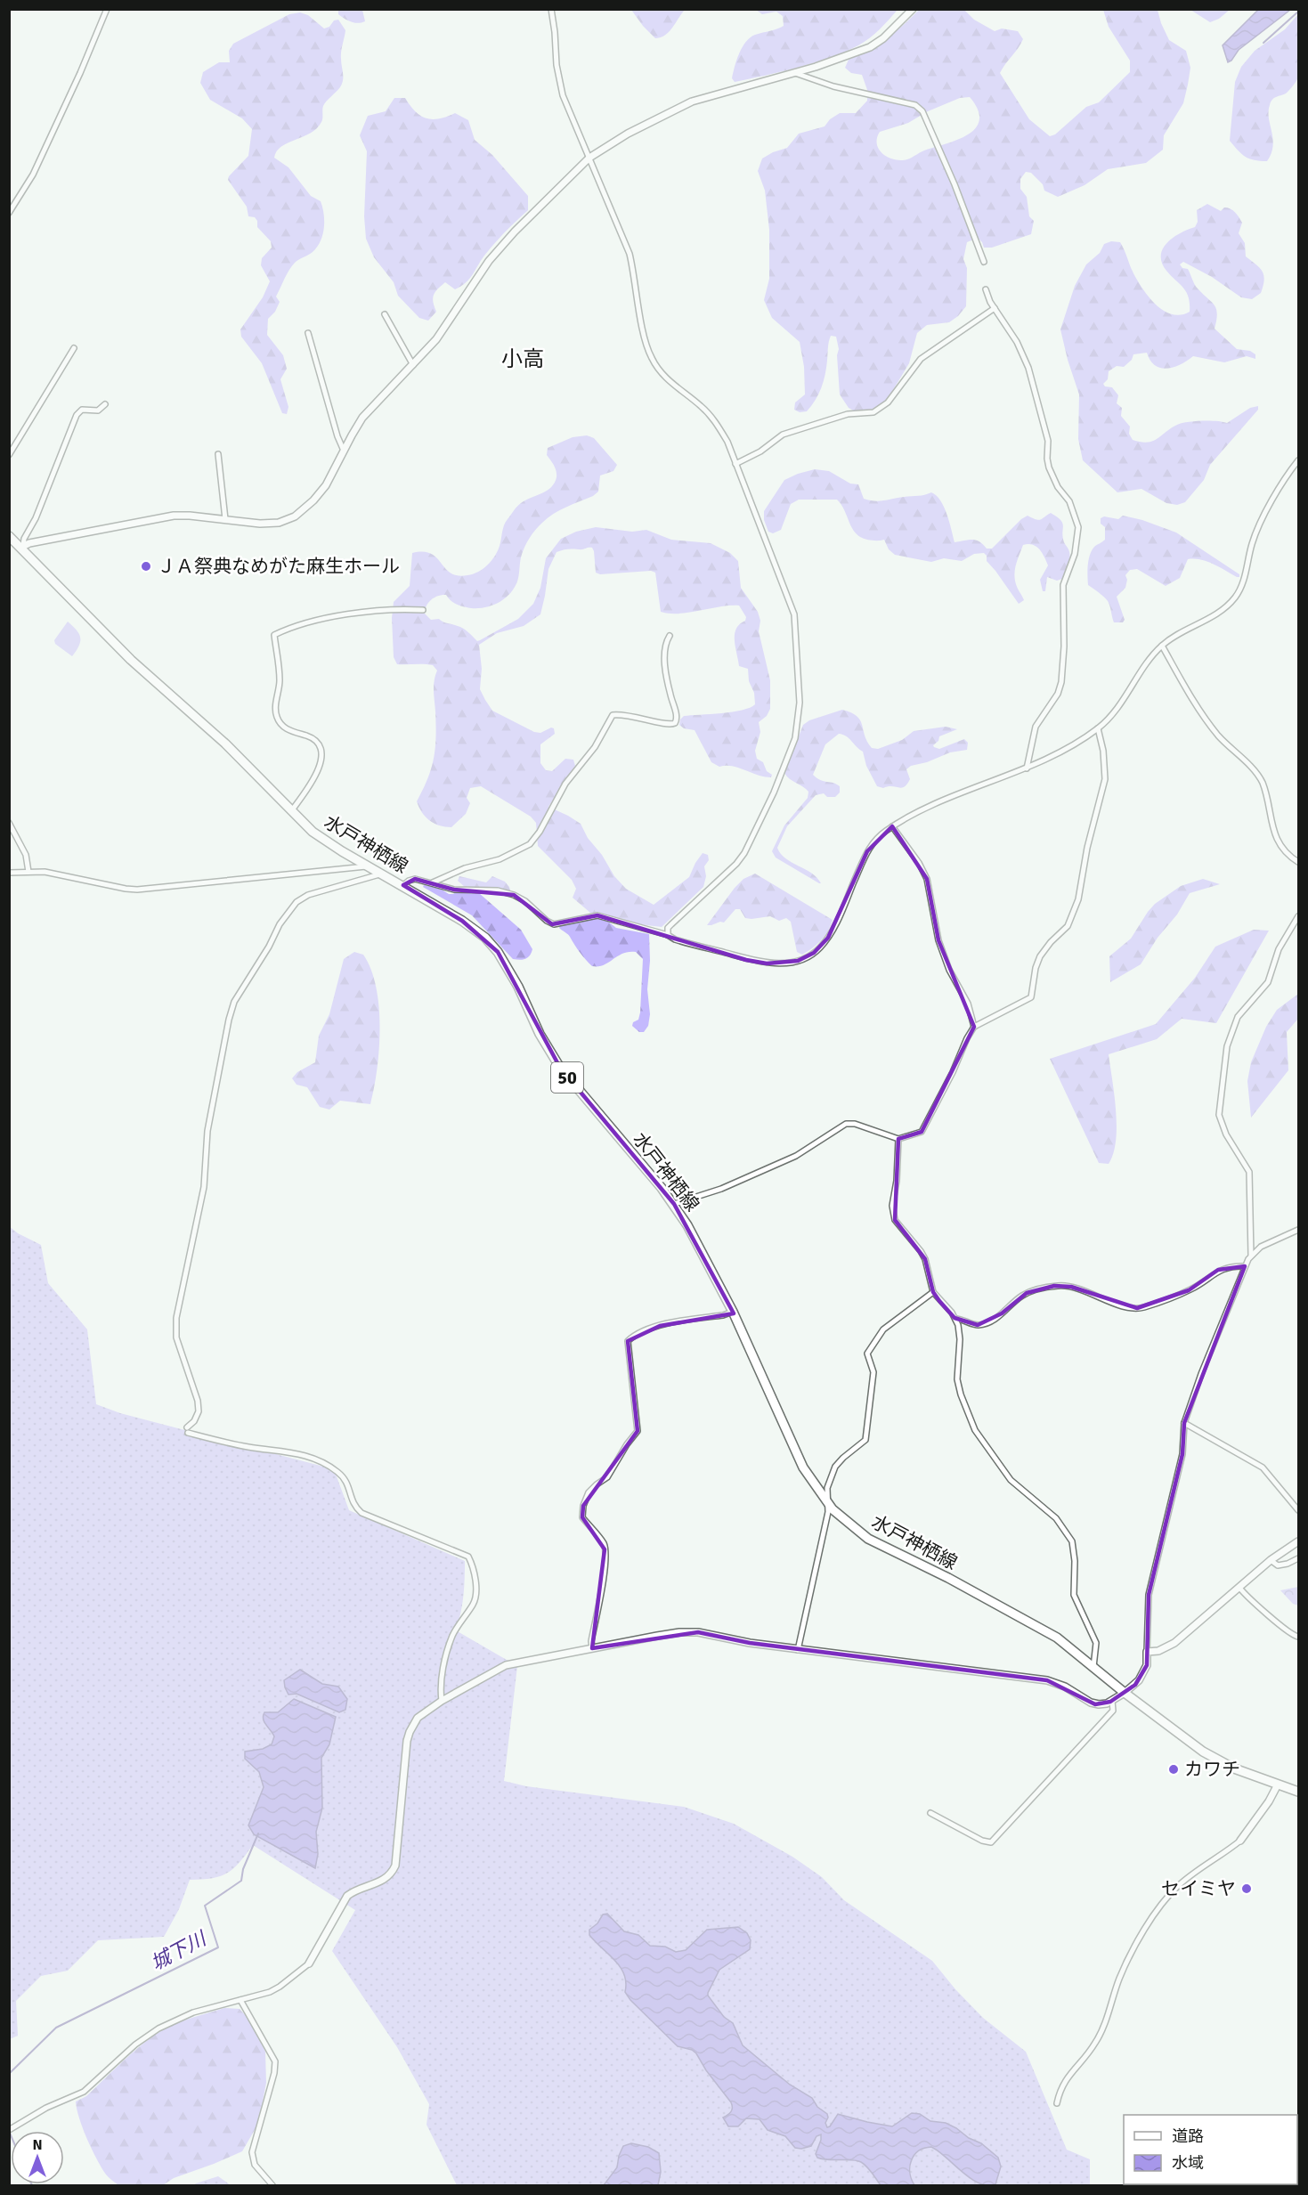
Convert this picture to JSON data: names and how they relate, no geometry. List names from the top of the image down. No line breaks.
{"streets":{"main road":["水戸神栖線","50"]},"districts":["小高"],"water":["城下川"],"places":["ＪＡ祭典なめがた麻生ホール","カワチ","セイミヤ"],"legend":["道路","水域"],"north":"top"}
